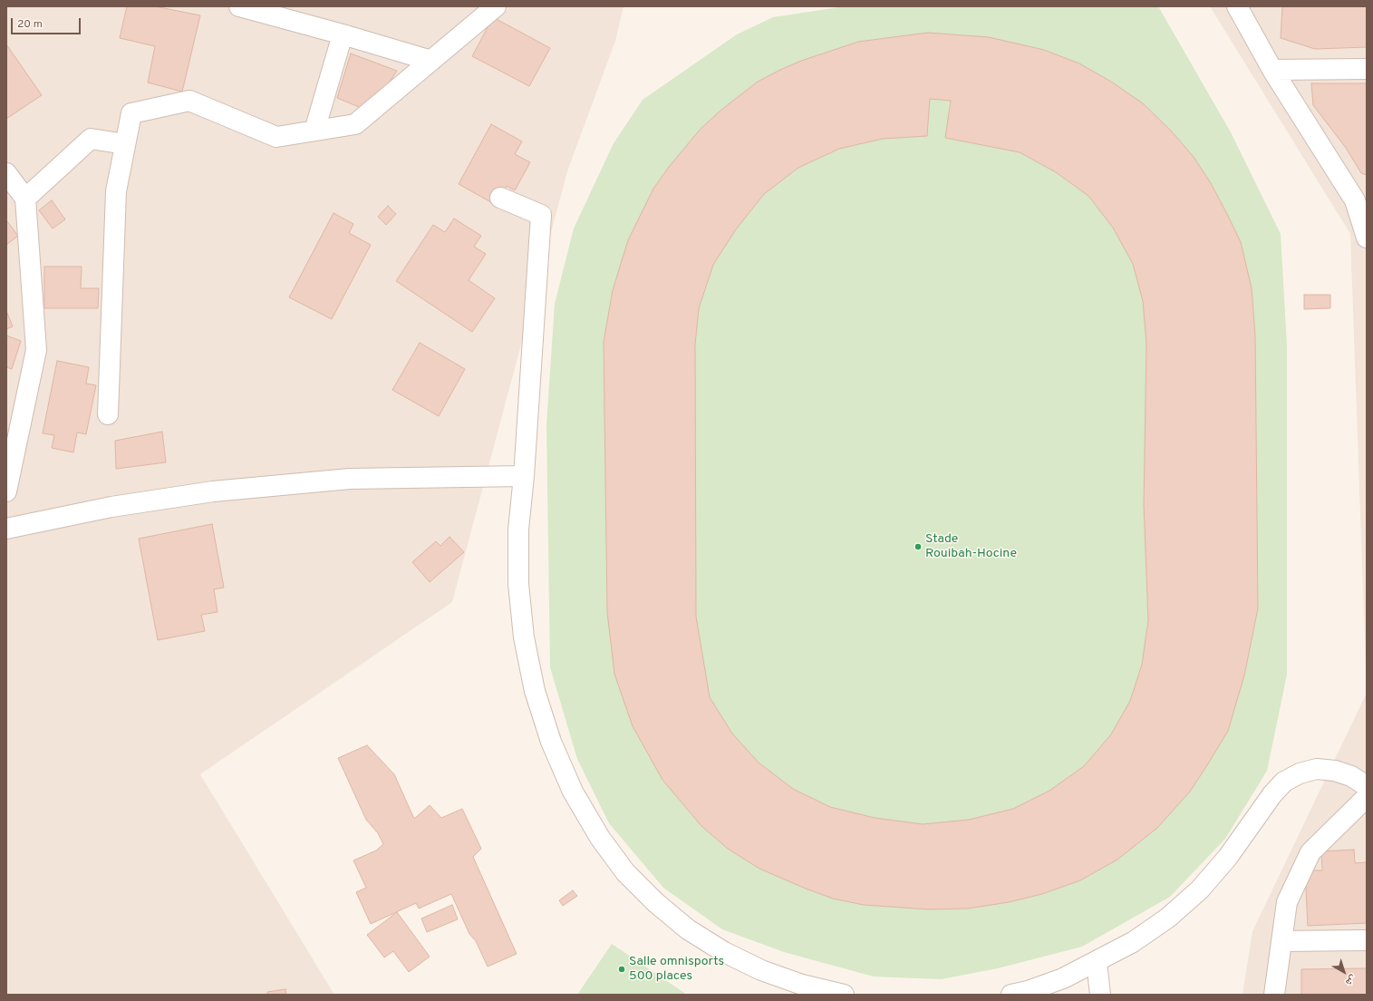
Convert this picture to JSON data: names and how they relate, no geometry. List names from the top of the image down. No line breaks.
{"places":["Stade Rouibah-Hocine","Salle omnisports 500 places"],"scale_bar":"20 m","north":"bottom right"}
